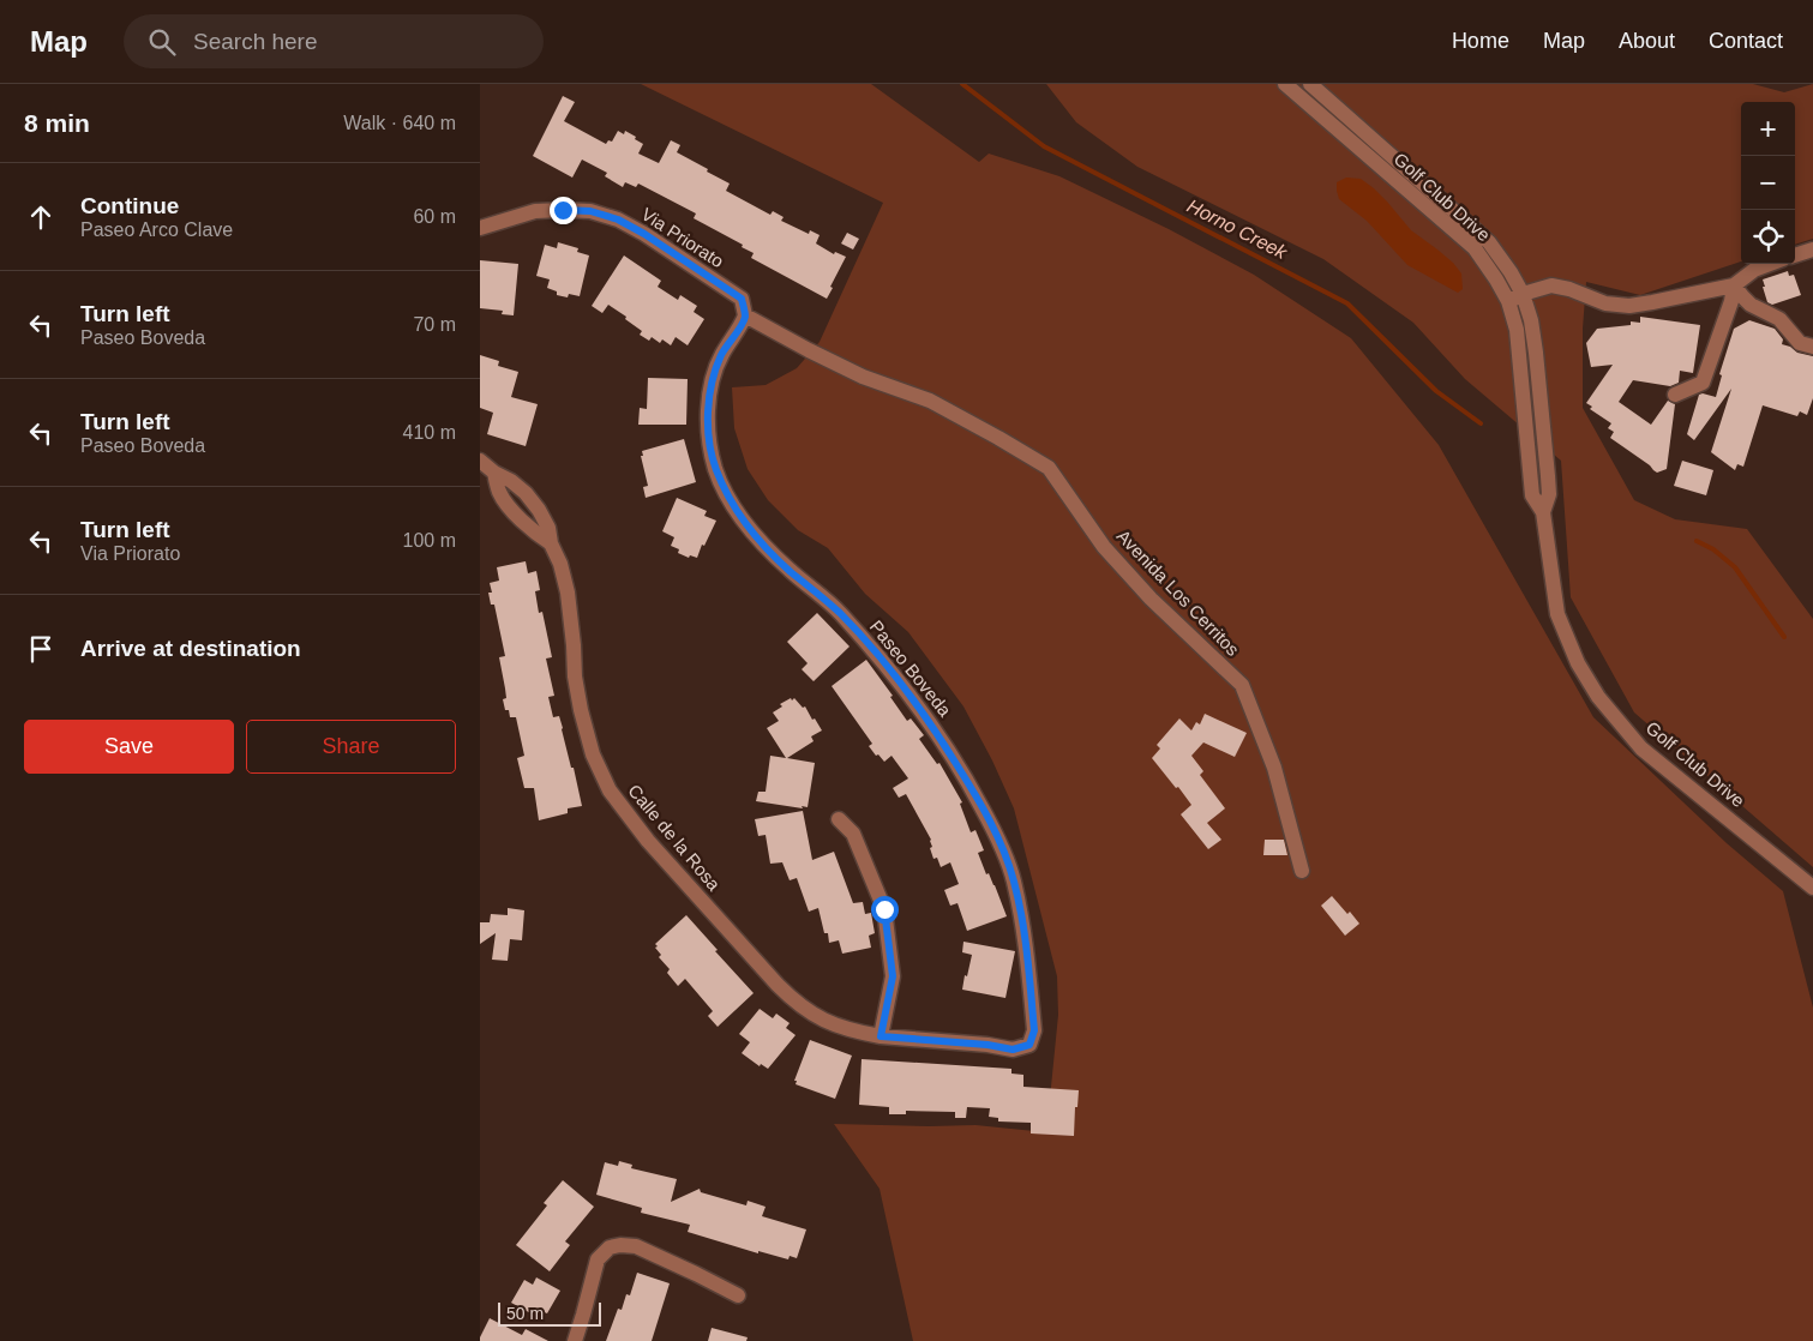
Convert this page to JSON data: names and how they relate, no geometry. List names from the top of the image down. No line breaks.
{"streets":{"street":["Golf Club Drive","Via Priorato","Avenida Los Cerritos","Paseo Boveda","Calle de la Rosa"]},"crossings":[["Via Priorato","Avenida Los Cerritos"],["Via Priorato","Paseo Boveda"],["Avenida Los Cerritos","Paseo Boveda"],["Paseo Boveda","Calle de la Rosa"]],"water":["Horno Creek"],"scale_bar":"50 m","page":{"header":"Map","search":"Search here","nav":["Home","Map","About","Contact"],"heading":["8 min","Walk · 640 m"],"map_buttons":["+","−"],"list":[["Continue","Paseo Arco Clave","60 m"],["Turn left","Paseo Boveda","70 m"],["Turn left","Paseo Boveda","410 m"],["Turn left","Via Priorato","100 m"],"Arrive at destination"],"buttons":["Save","Share"],"scale":"50 m"}}
